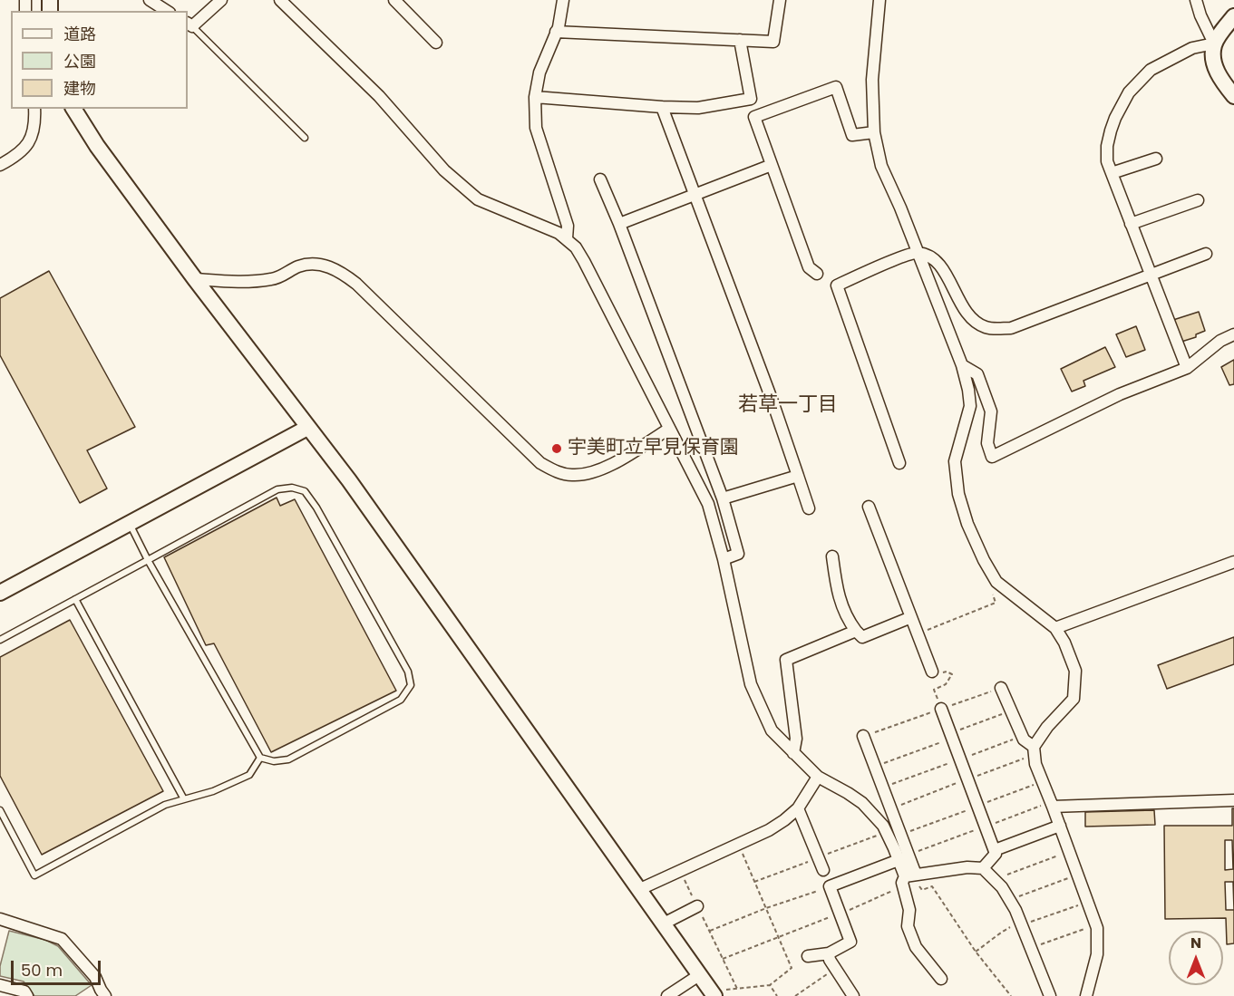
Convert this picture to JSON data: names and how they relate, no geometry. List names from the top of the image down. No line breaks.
{"districts":["若草一丁目"],"places":["宇美町立早見保育園"],"legend":["道路","公園","建物"],"scale_bar":"50 m","north":"top"}
